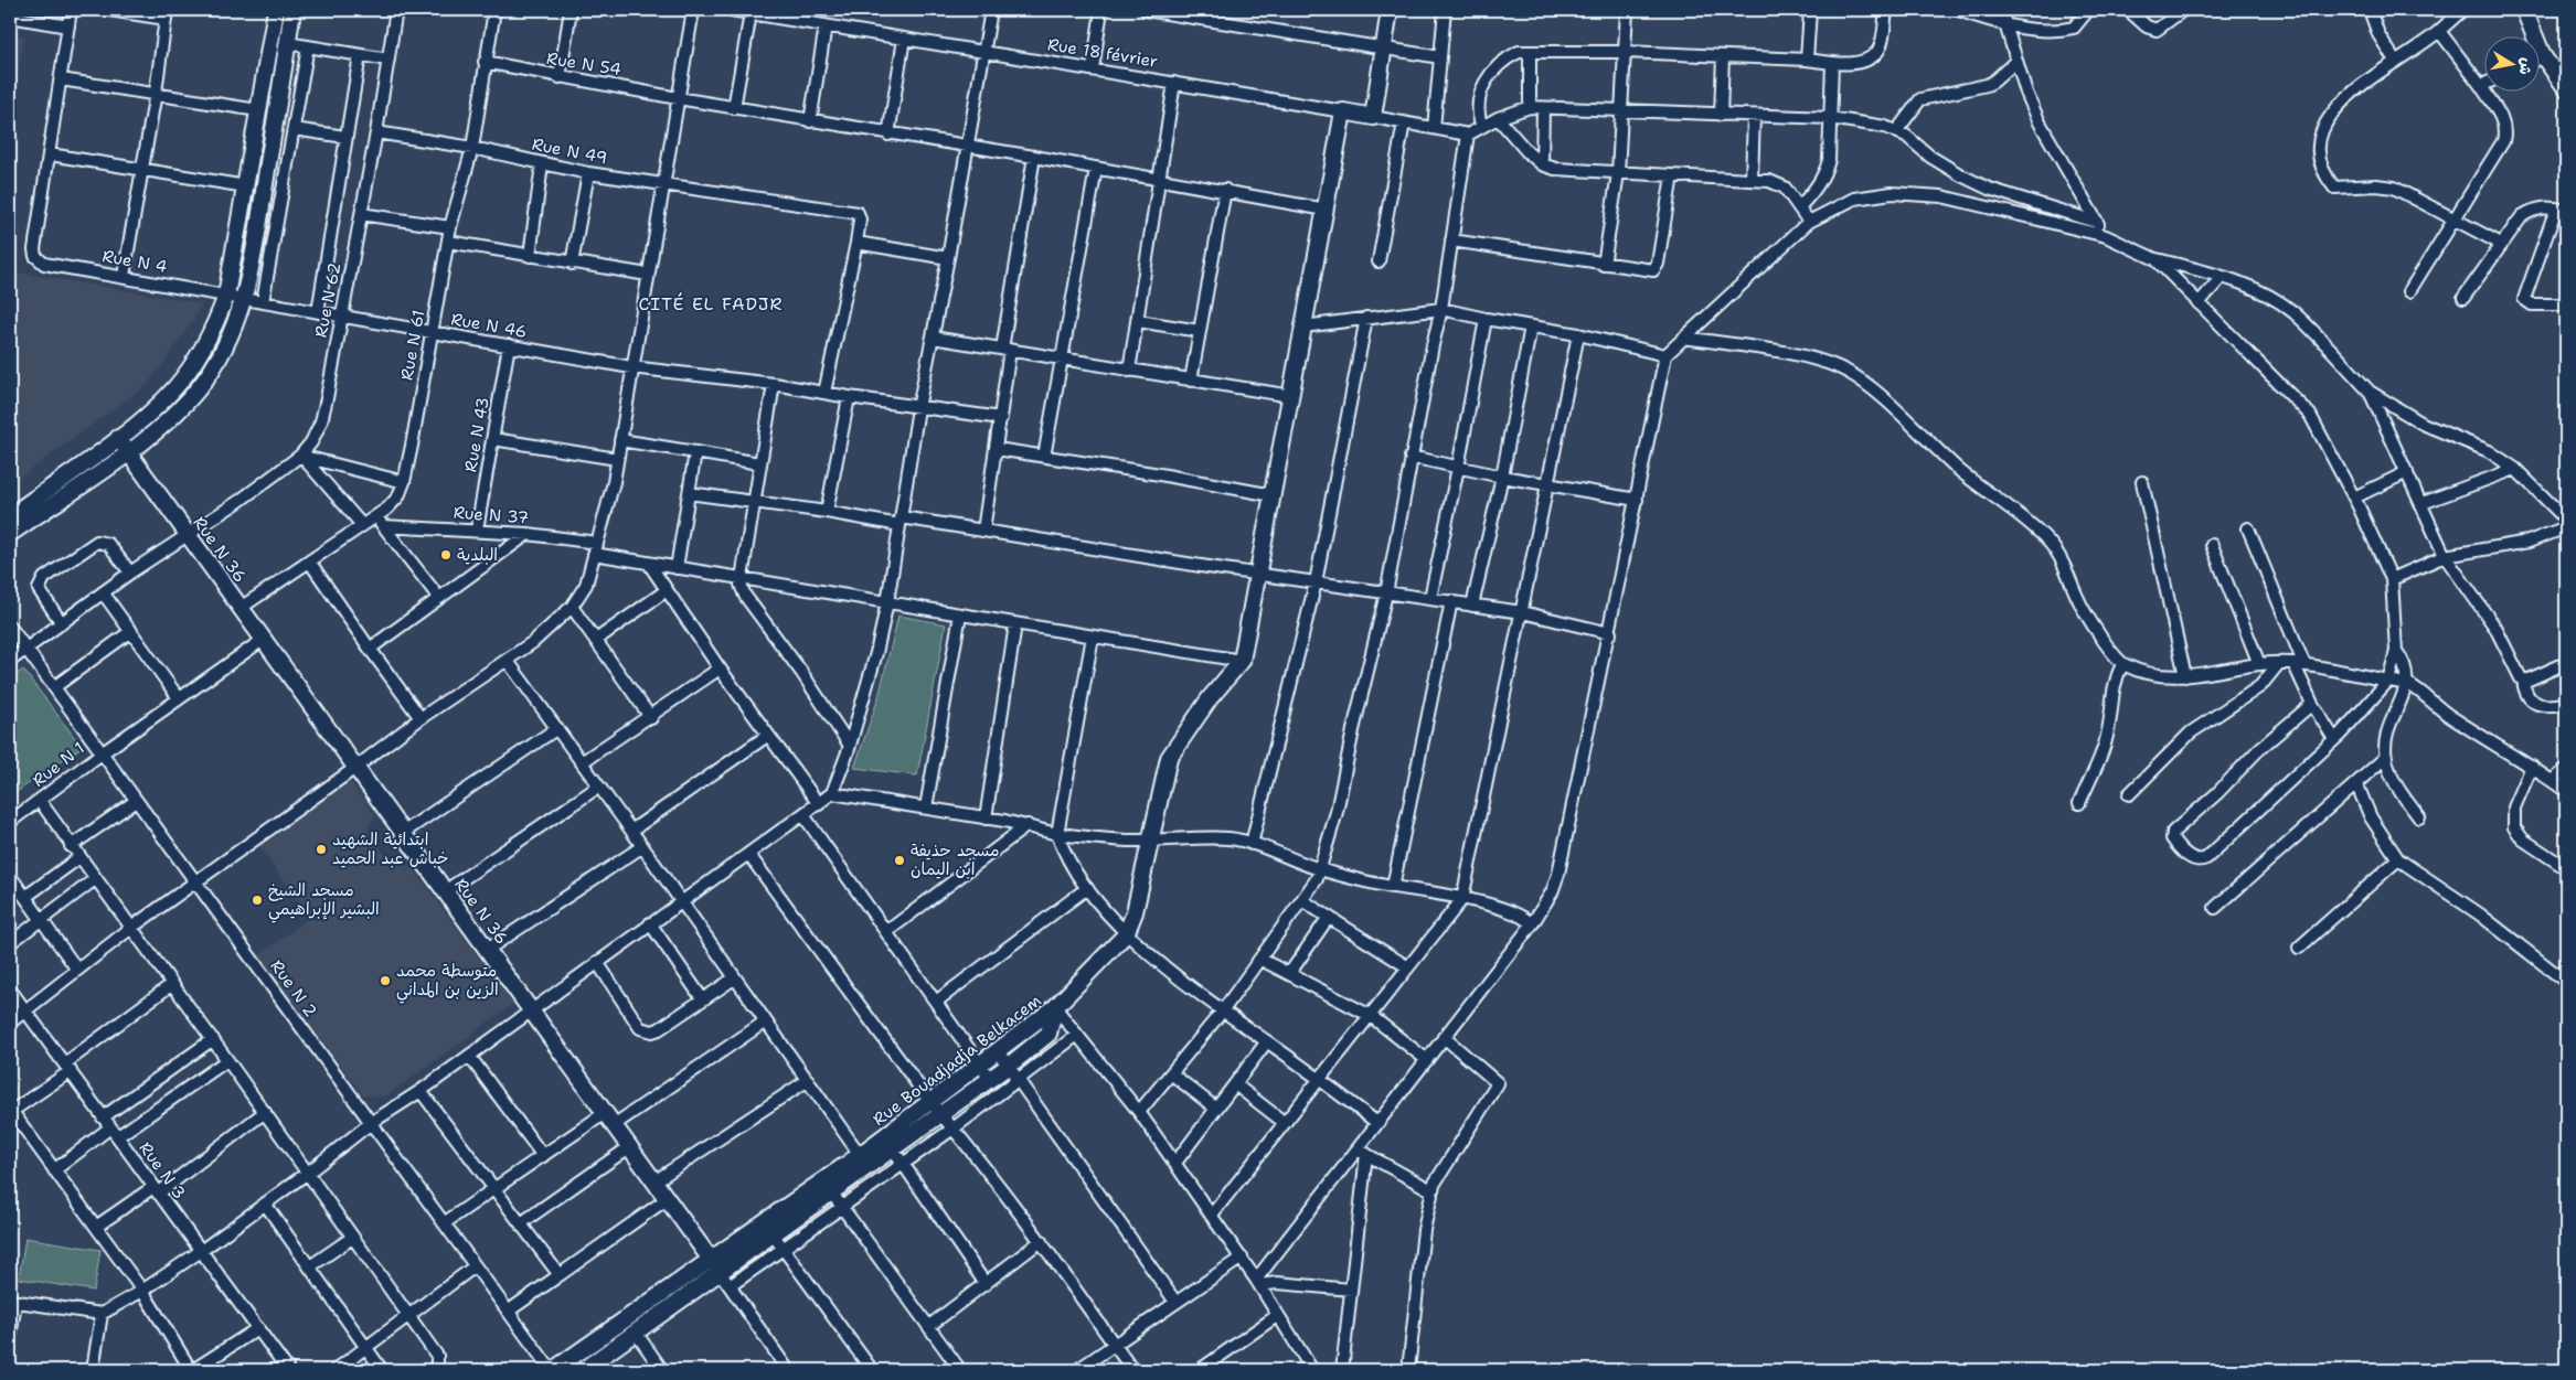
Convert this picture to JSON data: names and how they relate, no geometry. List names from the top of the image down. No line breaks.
{"streets":{"street":["Rue 18 février","Rue N 54","Rue N 49","Rue N 4","Rue N 62","Rue N 46","Rue N 61","Rue N 43","Rue N 37","Rue N 36","Rue N 1","Rue N 2","Rue Bouadjadja Belkacem","Rue N 3"]},"crossings":[["Rue N 54","Rue N 61"],["Rue N 49","Rue N 62"],["Rue N 49","Rue N 46"],["Rue N 49","Rue N 61"],["Rue N 4","Rue N 46"],["Rue N 62","Rue N 46"],["Rue N 62","Rue N 36"],["Rue N 62","Rue N 2"],["Rue N 46","Rue N 61"],["Rue N 46","Rue N 43"],["Rue N 61","Rue N 36"],["Rue N 43","Rue N 37"],["Rue N 36","Rue N 1"],["Rue N 36","Rue Bouadjadja Belkacem"],["Rue N 1","Rue N 2"],["Rue N 2","Rue Bouadjadja Belkacem"]],"districts":["CITÉ EL FADJR"],"places":["البلدية","ابتدائية الشهيد خباش عبد الحميد","مسجد حذيفة ابن اليمان","مسجد الشيخ البشير الإبراهيمي","متوسطة محمد الزين بن المداني"],"north":"right"}
